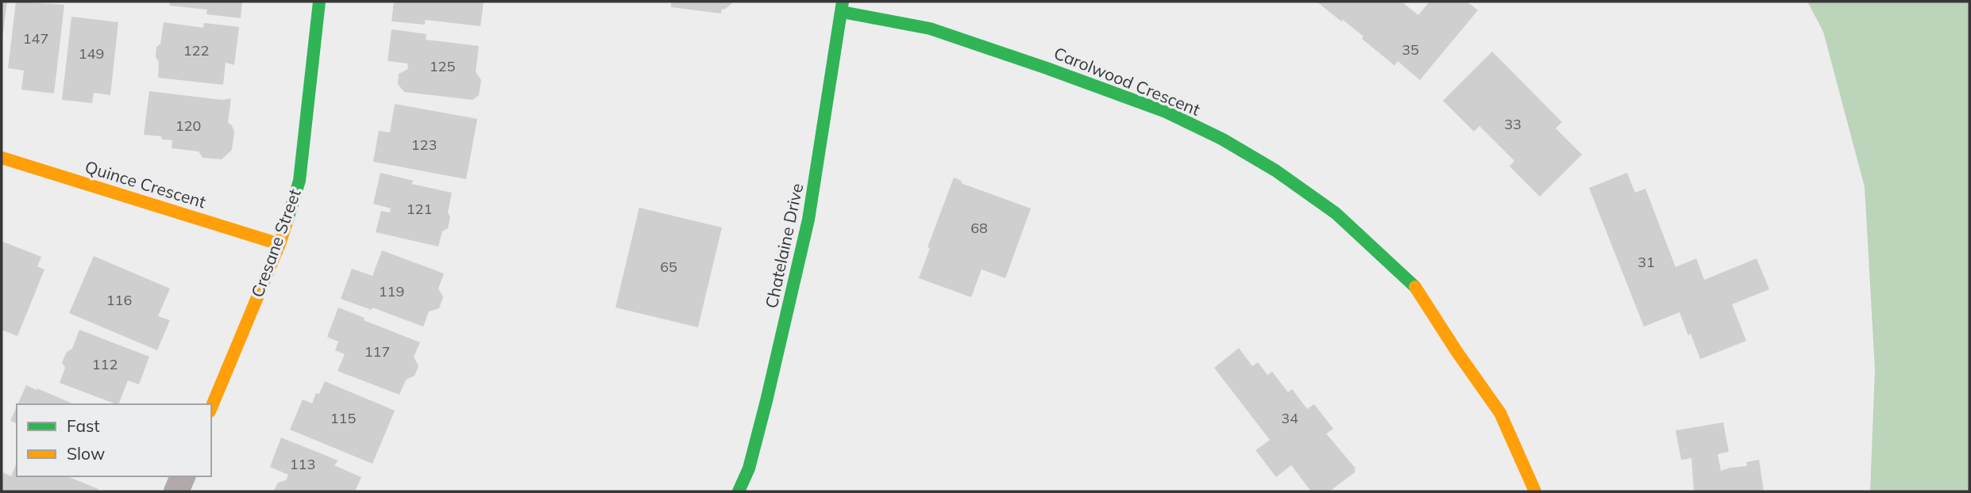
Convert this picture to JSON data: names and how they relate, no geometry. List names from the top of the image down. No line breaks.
{"streets":{"street":["Carolwood Crescent","Quince Crescent","Cresane Street","Chatelaine Drive"]},"crossings":[["Carolwood Crescent","Chatelaine Drive"],["Quince Crescent","Cresane Street"]],"house_numbers":["147","35","122","149","125","33","120","123","121","68","31","65","119","116","117","112","115","34","113"],"legend":["Fast","Slow"]}
